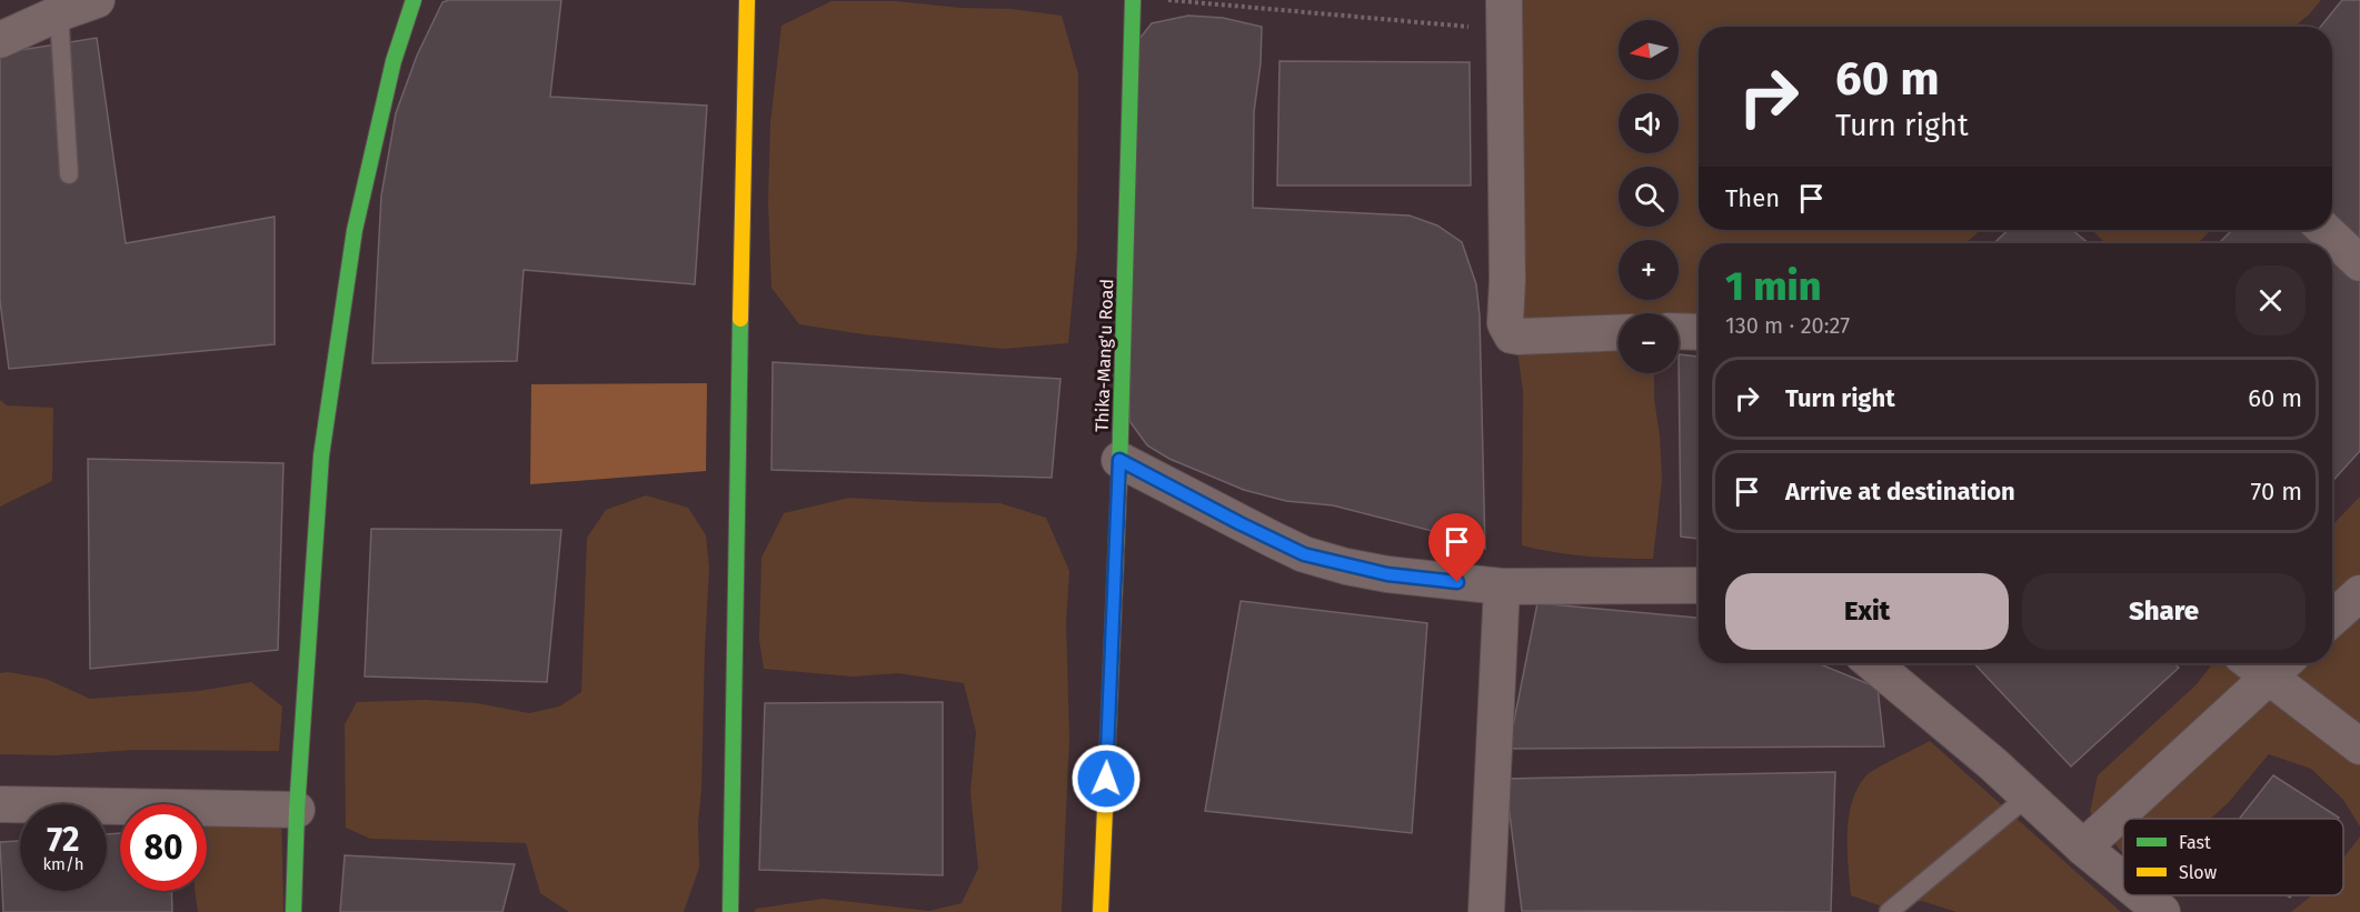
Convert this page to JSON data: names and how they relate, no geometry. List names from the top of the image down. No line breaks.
{"streets":{"main road":["Thika-Mang'u Road"]},"legend":["Fast","Slow"],"north":"left","page":{"map_buttons":["+","−"],"turn":["60 m","Turn right"],"then":"Then","heading":["1 min","130 m · 20:27"],"list":[{"name":"Turn right","value":"60 m"},{"name":"Arrive at destination","value":"70 m"}],"buttons":["Exit","Share"],"speed":"72 km/h","limit":"80"}}
